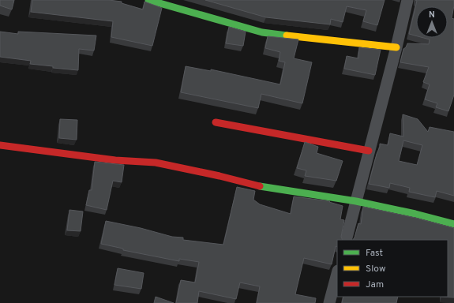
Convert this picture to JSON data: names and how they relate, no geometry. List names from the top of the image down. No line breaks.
{"legend":["Fast","Slow","Jam"],"north":"top"}
